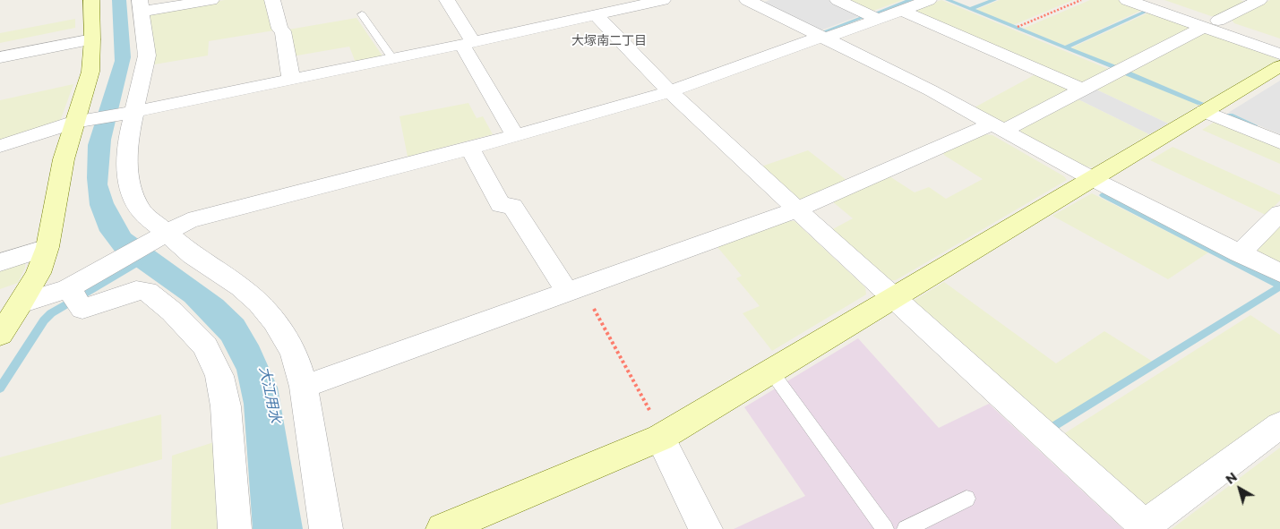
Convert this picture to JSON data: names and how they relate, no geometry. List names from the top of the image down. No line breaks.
{"districts":["大塚南二丁目"],"water":["大江用水"],"north":"top left"}
